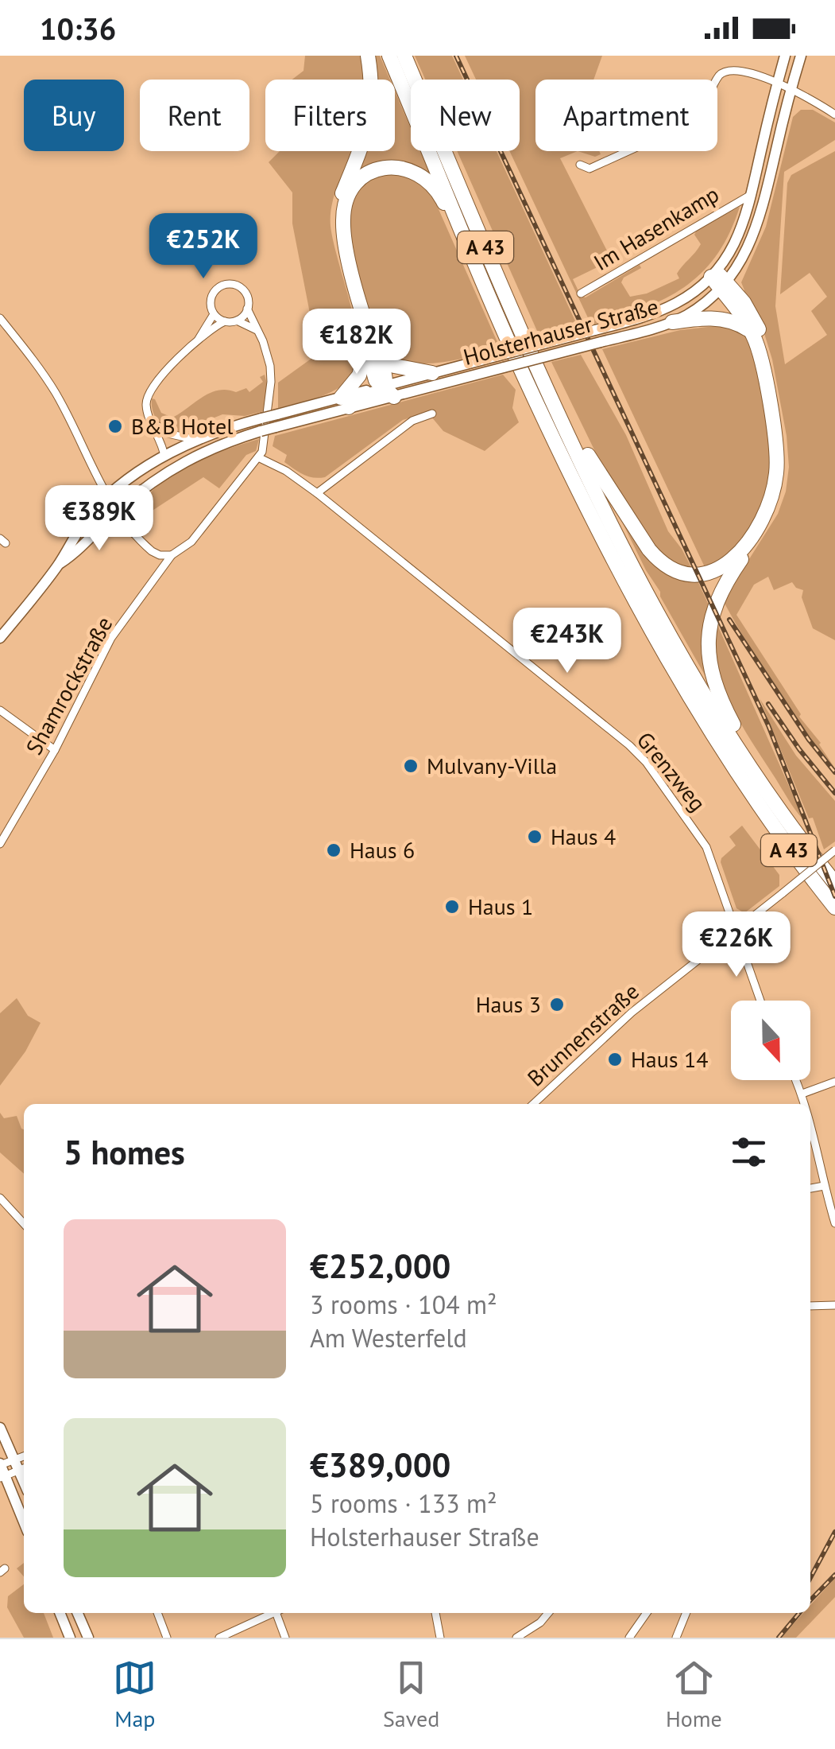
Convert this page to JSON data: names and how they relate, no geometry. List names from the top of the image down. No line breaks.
{"streets":{"highway":["A 43"],"main road":["Holsterhauser Straße"],"street":["Im Hasenkamp","Shamrockstraße","Grenzweg","Brunnenstraße"]},"crossings":[["Im Hasenkamp","Holsterhauser Straße"],["Grenzweg","Brunnenstraße"]],"places":["B&B Hotel","Mulvany-Villa","Haus 4","Haus 6","Haus 1","Haus 3","Haus 14"],"north":"bottom","page":{"status":"10:36","chip":["Buy","Rent","Filters","New","Apartment"],"price":["€252K","€182K","€389K","€243K","€226K"],"heading":"5 homes","list":[{"name":"€252,000","note":"3 rooms · 104 m² · Am Westerfeld"},{"name":"€389,000","note":"5 rooms · 133 m² · Holsterhauser Straße"}],"tabs":["Map","Saved","Home"]}}
